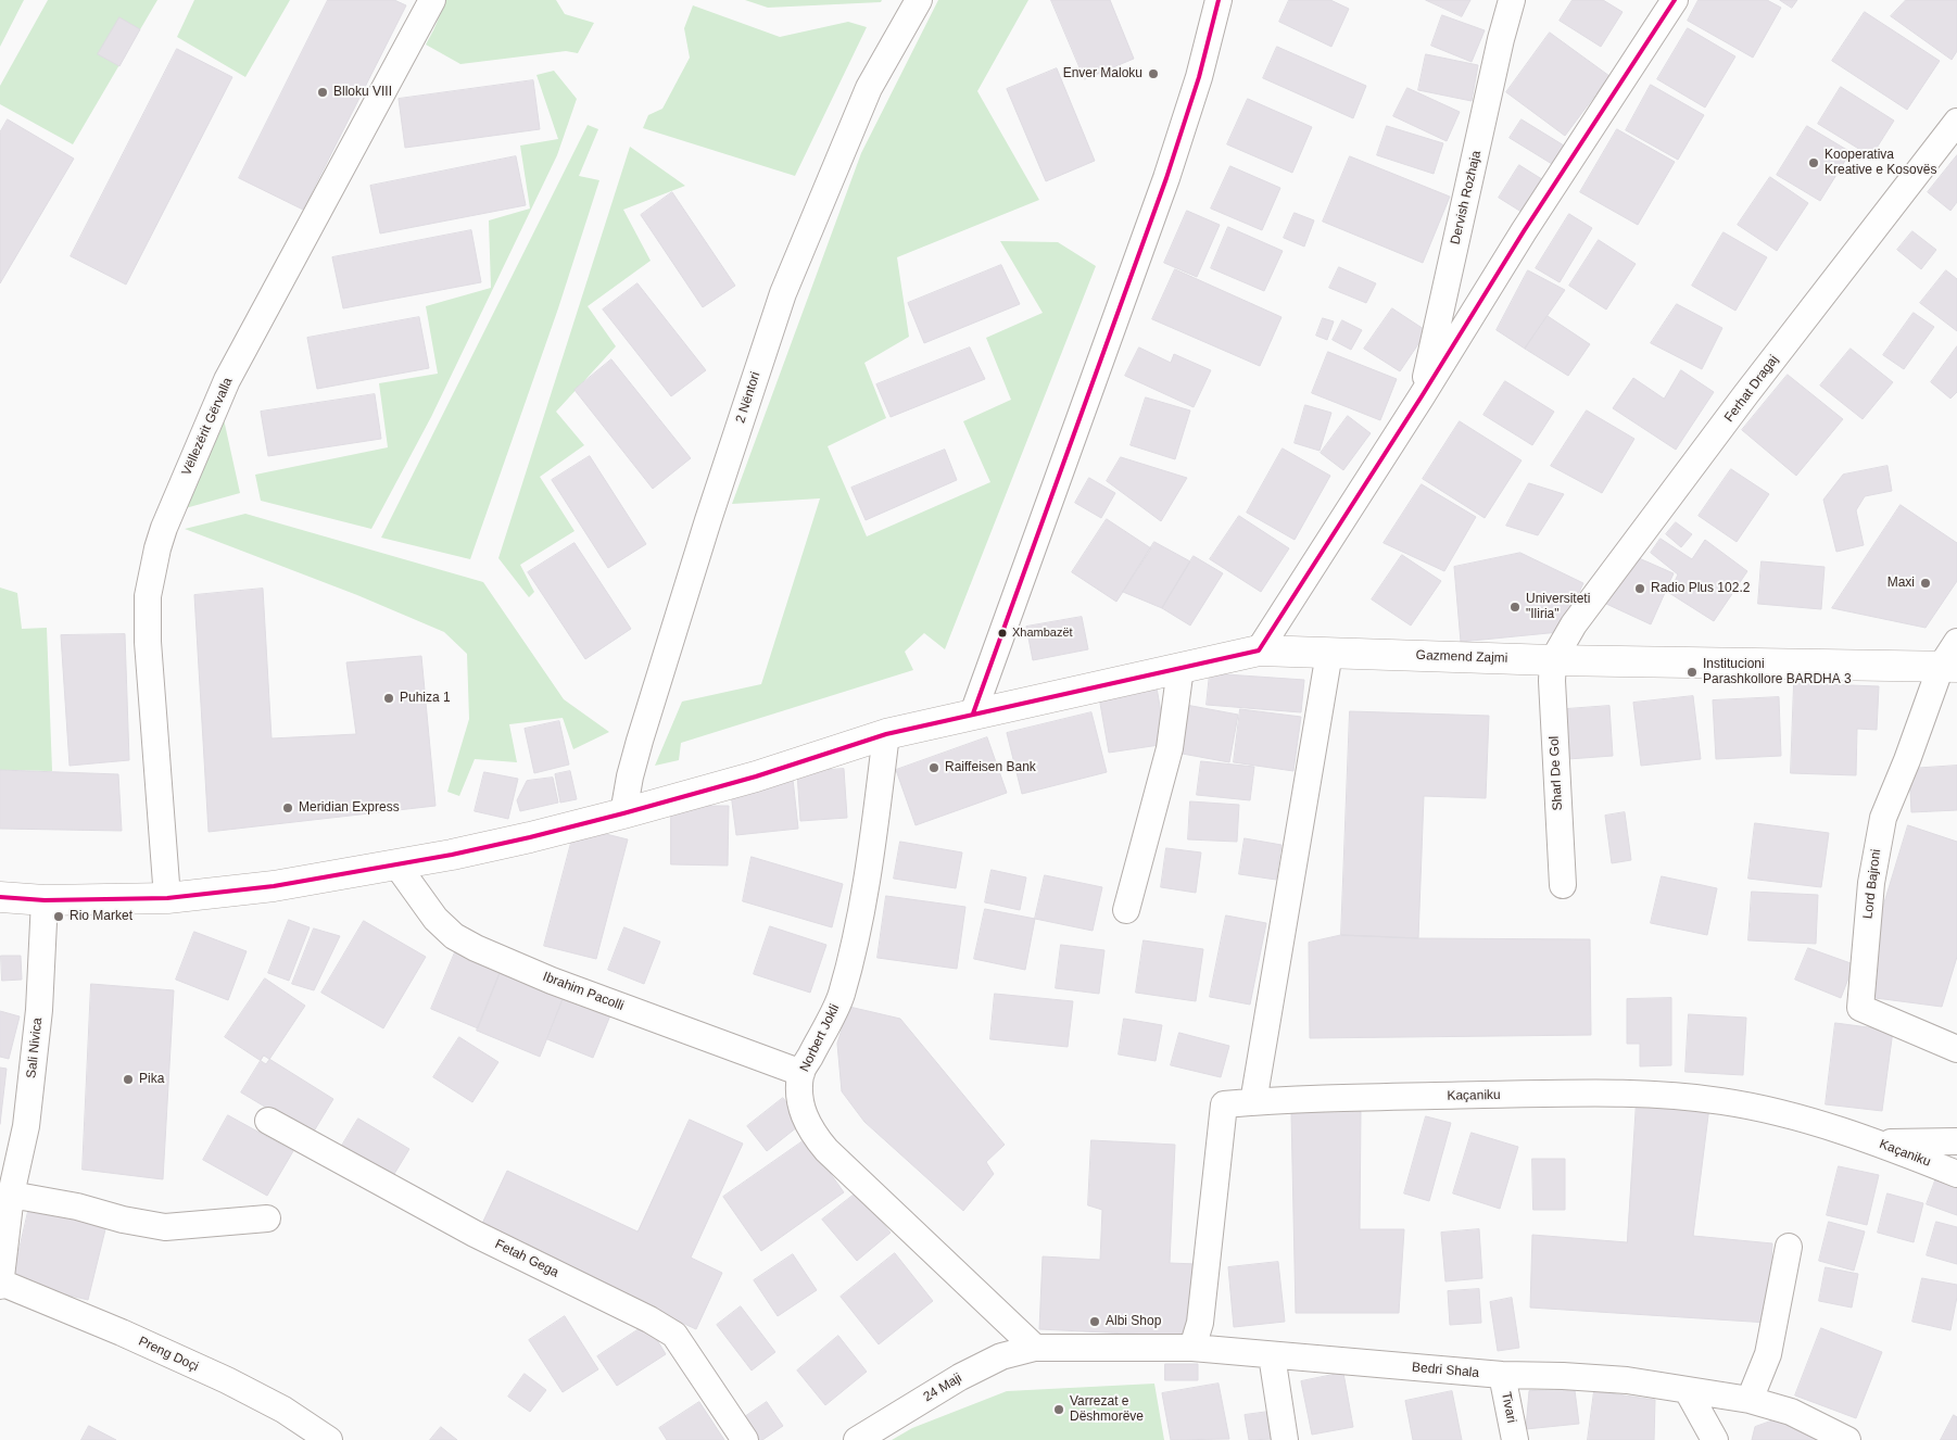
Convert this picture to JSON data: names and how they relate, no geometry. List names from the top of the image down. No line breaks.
{"streets":{"street":["Dervish Rozhaja","Ferhat Dragaj","2 Nëntori","Vëllezërit Gërvalla","Gazmend Zajmi","Sharl De Gol","Lord Bajroni","Ibrahim Pacolli","Norbert Jokli","Sali Nivica","Kaçaniku","Fetah Gega","Preng Doçi","Bedri Shala","24 Maji","Tivari"]},"crossings":[["Ferhat Dragaj","Gazmend Zajmi"],["Ferhat Dragaj","Sharl De Gol"],["2 Nëntori","Gazmend Zajmi"],["Vëllezërit Gërvalla","Gazmend Zajmi"],["Gazmend Zajmi","Sharl De Gol"],["Gazmend Zajmi","Lord Bajroni"],["Gazmend Zajmi","Ibrahim Pacolli"],["Gazmend Zajmi","Norbert Jokli"],["Gazmend Zajmi","Sali Nivica"],["Ibrahim Pacolli","Norbert Jokli"],["Norbert Jokli","Bedri Shala"],["Norbert Jokli","24 Maji"],["Sali Nivica","Preng Doçi"],["Kaçaniku","Bedri Shala"],["Bedri Shala","24 Maji"],["Bedri Shala","Tivari"]],"places":["Enver Maloku","Blloku VIII","Kooperativa Kreative e Kosovës","Maxi","Radio Plus 102.2","Universiteti \"Iliria\"","Xhambazët","Institucioni Parashkollore BARDHA 3","Puhiza 1","Raiffeisen Bank","Meridian Express","Rio Market","Pika","Albi Shop","Varrezat e Dëshmorëve"]}
